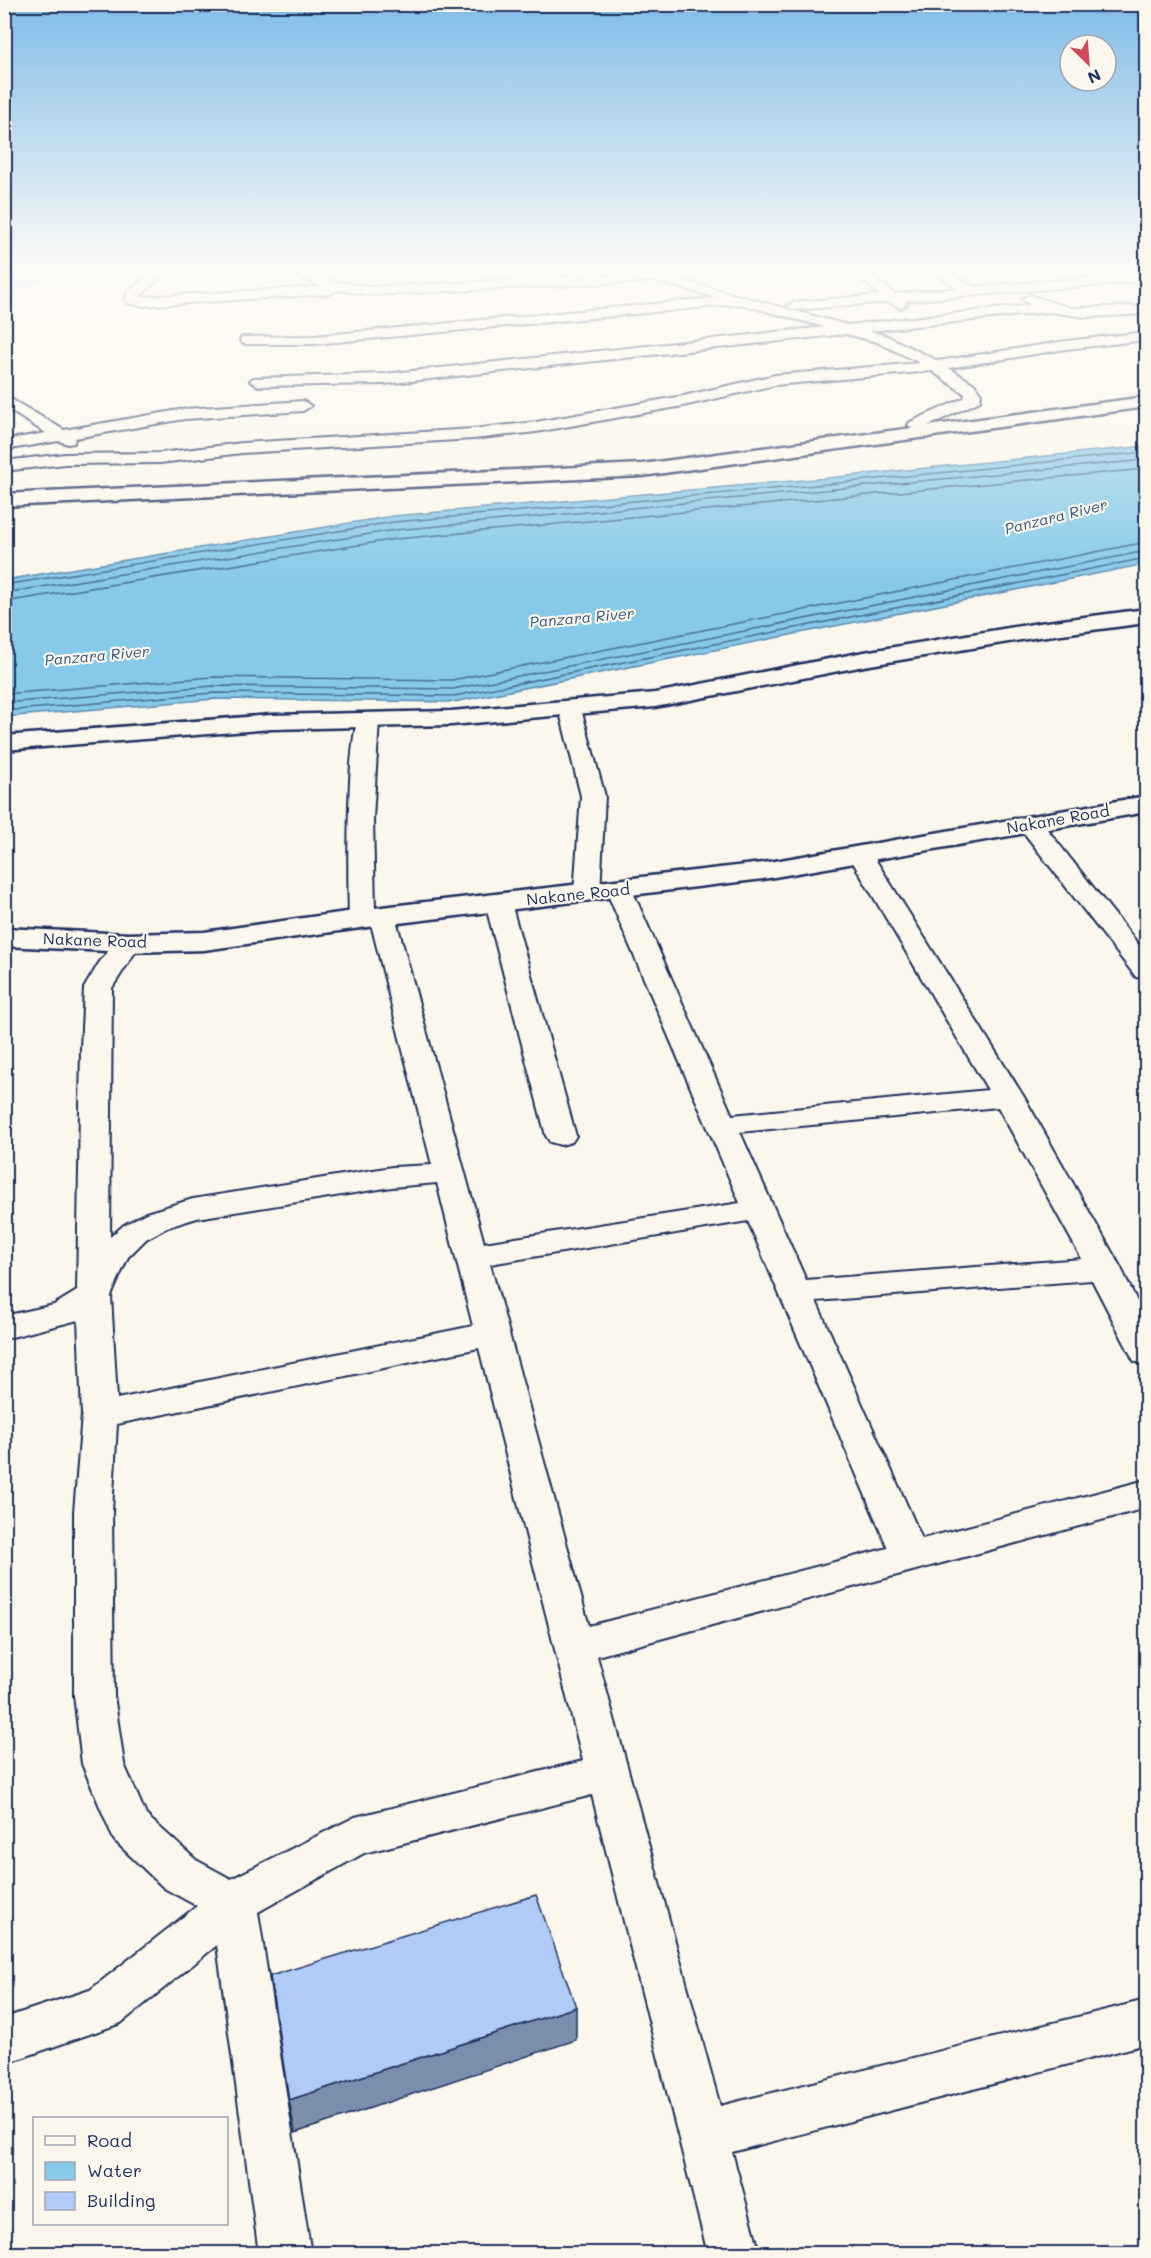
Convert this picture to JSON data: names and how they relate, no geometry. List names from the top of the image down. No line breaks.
{"streets":{"street":["Nakane Road"]},"water":["Panzara River"],"legend":["Road","Water","Building"],"north":"bottom right"}
